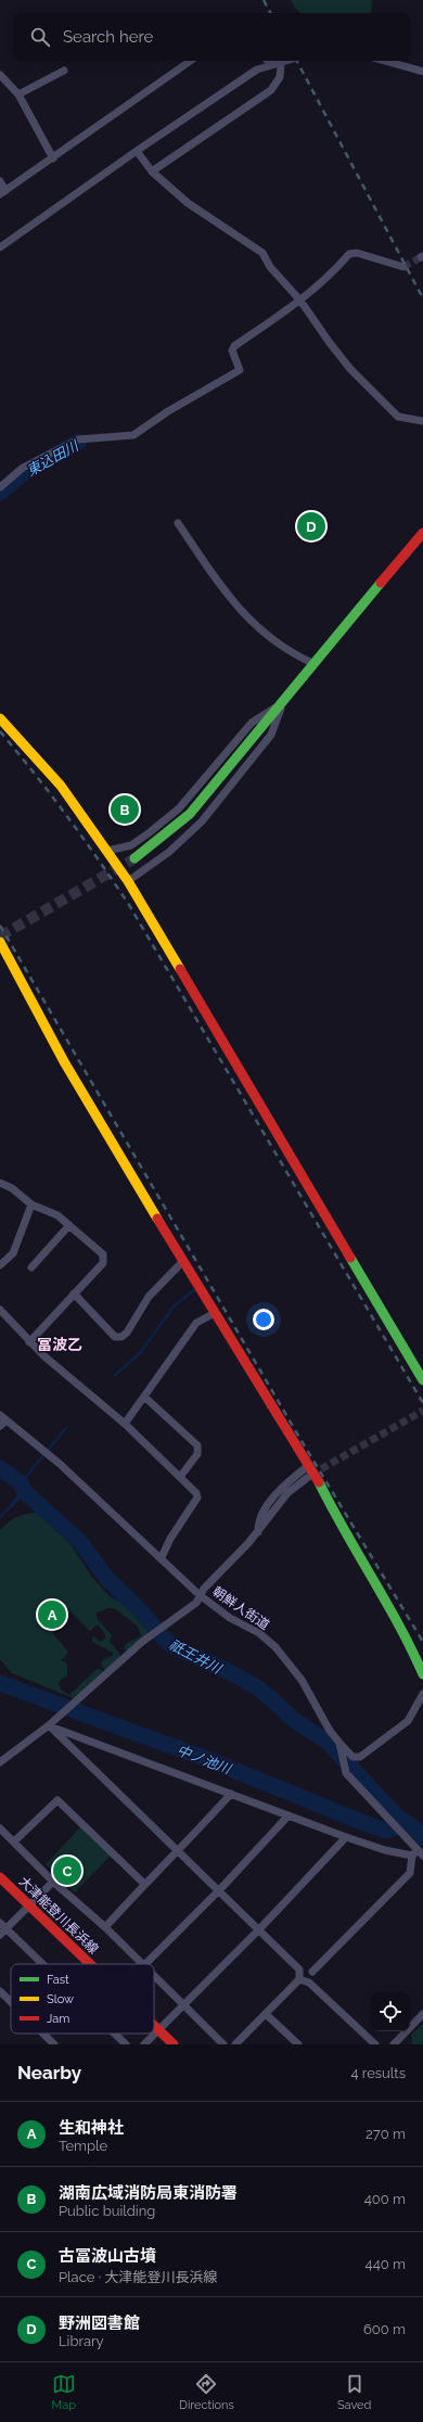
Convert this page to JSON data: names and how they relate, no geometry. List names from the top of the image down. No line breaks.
{"streets":{"street":["朝鮮人街道","大津能登川長浜線"]},"districts":["冨波乙"],"water":["東込田川","祇王井川","中ノ池川"],"legend":["Fast","Slow","Jam"],"page":{"search":"Search here","pins":["D","B","A","C"],"heading":["Nearby","4 results"],"list":[{"mark":"A","name":"生和神社","note":"Temple","value":"270 m"},{"mark":"B","name":"湖南広域消防局東消防署","note":"Public building","value":"400 m"},{"mark":"C","name":"古冨波山古墳","note":"Place · 大津能登川長浜線","value":"440 m"},{"mark":"D","name":"野洲図書館","note":"Library","value":"600 m"}],"nav":["Map","Directions","Saved"]}}
